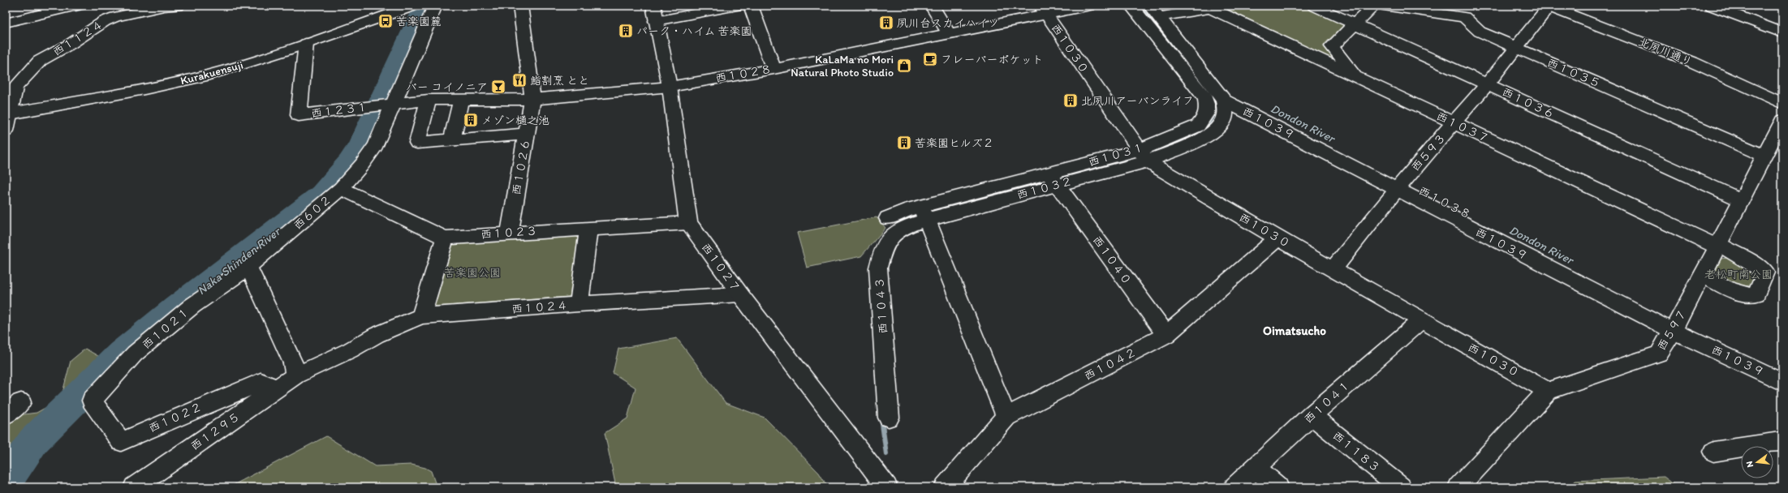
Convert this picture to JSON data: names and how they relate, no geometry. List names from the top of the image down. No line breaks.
{"streets":{"street":["西１１２４","西１０３０","北夙川通り","Kurakuensuji","西１０３５","西１０２８","西１０３６","西１２３１","西１０３９","西１０３７","西５９３","西１０３１","西１０２６","西１０３２","西６０２","西１０２３","西１０４０","西１０２７","西１０４３","西１０２４","西１０２１","西５９７","西１０４２","西１０４１","西１０２２","西１２９５","西１１８３"]},"crossings":[["西１１２４","Kurakuensuji"],["西１０３０","西１０２８"],["西１０３０","西５９３"],["西１０３０","西１０３１"],["西１０３０","西１０３２"],["西１０３０","西５９７"],["西１０３０","西１０４２"],["西１０３０","西１０４１"],["北夙川通り","西５９３"],["Kurakuensuji","西１２３１"],["西１０３５","西５９３"],["西１０３５","西５９７"],["西１０２８","西１２３１"],["西１０２８","西１０２６"],["西１０２８","西６０２"],["西１０２８","西１０２７"],["西１０３６","西５９３"],["西１０３６","西５９７"],["西１２３１","西６０２"],["西１０３９","西５９３"],["西１０３９","西１０３２"],["西１０３９","西５９７"],["西１０３７","西５９３"],["西１０３７","西５９７"],["西１０３１","西１０３２"],["西１０２６","西１０２３"],["西１０３２","西１０４０"],["西１０３２","西１０４３"],["西６０２","西１０２３"],["西６０２","西１０２１"],["西１０２３","西１０２７"],["西１０４０","西１０４２"],["西１０２７","西１０２４"],["西１０２１","西１０２２"],["西１０４１","西１１８３"],["西１０２２","西１２９５"]],"districts":["Oimatsucho"],"water":["Dondon River","Naka Shinden River"],"parks":["苦楽園公園","老松町南公園"],"places":{"bus stop":["苦楽園麓"],"building":["夙川台スカイハイツ","パーク・ハイム 苦楽園","北夙川アーバンライフ","メゾン樋之池","苦楽園ヒルズ２"],"cafe":["フレーバーポケット"],"shop":["KaLaMa no Mori Natural Photo Studio"],"restaurant":["鮨割烹 とと"],"bar":["バー コイノニア"]},"north":"left"}
